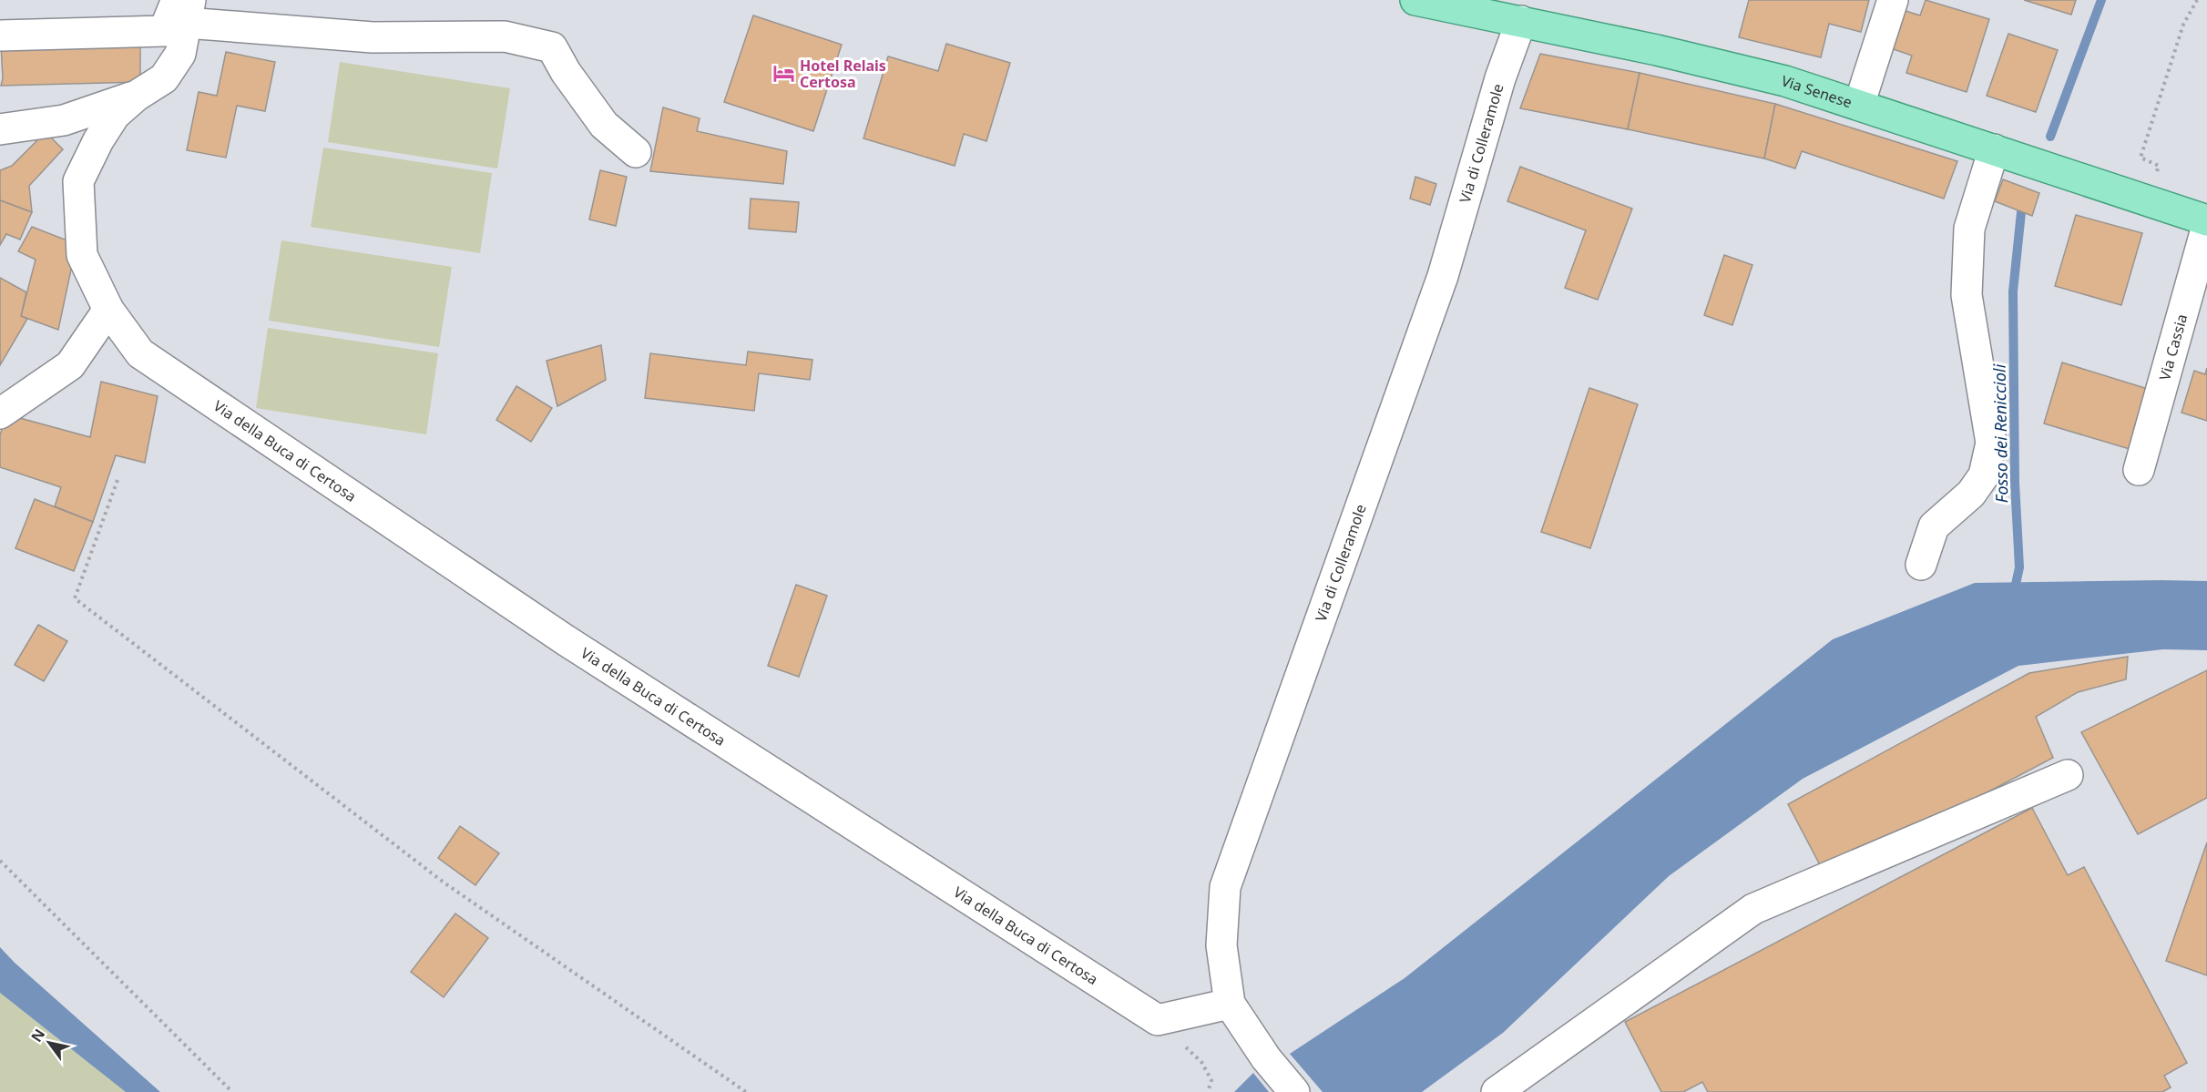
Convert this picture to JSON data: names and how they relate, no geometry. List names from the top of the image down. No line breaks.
{"streets":{"main road":["Via Senese"],"street":["Via di Colleramole","Via Cassia","Via della Buca di Certosa"]},"crossings":[["Via Senese","Via di Colleramole"]],"water":["Fosso dei Reniccioli"],"places":{"hotel":["Hotel Relais Certosa"]},"north":"top left"}
